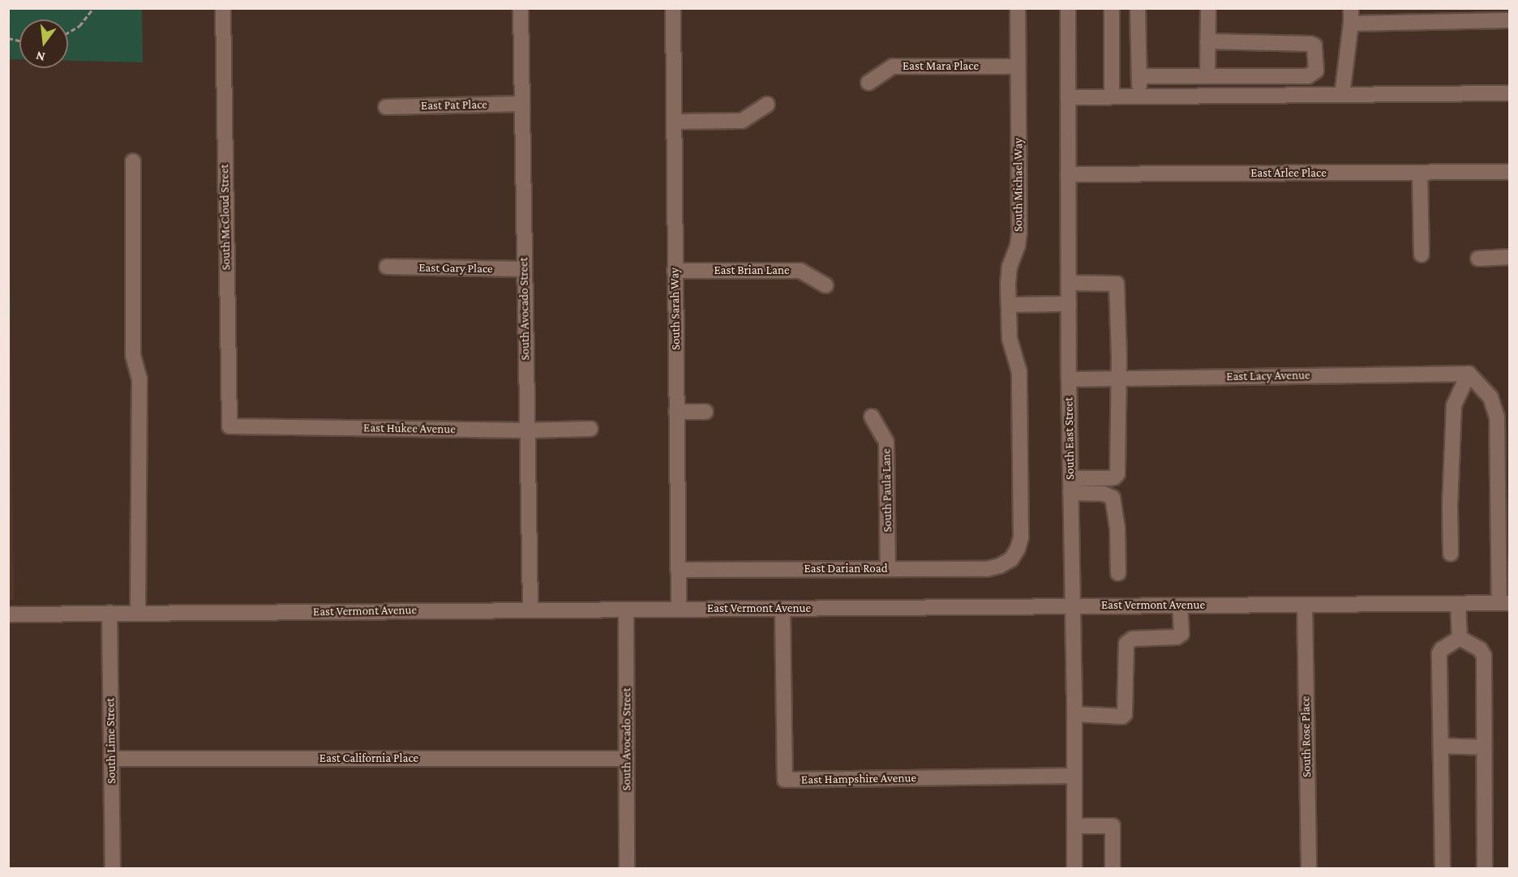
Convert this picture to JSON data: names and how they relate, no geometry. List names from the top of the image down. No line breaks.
{"streets":{"street":["East Mara Place","East Pat Place","East Arlee Place","South Michael Way","South McCloud Street","East Gary Place","East Brian Lane","South Avocado Street","South Sarah Way","East Lacy Avenue","East Hukee Avenue","South East Street","South Paula Lane","East Darian Road","East Vermont Avenue","South Rose Place","South Lime Street","East California Place","East Hampshire Avenue"]},"crossings":[["East Mara Place","South Michael Way"],["East Pat Place","South Avocado Street"],["East Arlee Place","South East Street"],["South Michael Way","East Darian Road"],["South McCloud Street","East Hukee Avenue"],["East Gary Place","South Avocado Street"],["East Brian Lane","South Sarah Way"],["South Avocado Street","East Hukee Avenue"],["South Avocado Street","East Vermont Avenue"],["South Avocado Street","East California Place"],["South Sarah Way","East Darian Road"],["South Sarah Way","East Vermont Avenue"],["East Lacy Avenue","South East Street"],["South East Street","East Vermont Avenue"],["South East Street","East Hampshire Avenue"],["South Paula Lane","East Darian Road"],["East Vermont Avenue","South Rose Place"],["East Vermont Avenue","South Lime Street"],["East Vermont Avenue","East Hampshire Avenue"],["South Lime Street","East California Place"]],"north":"bottom"}
